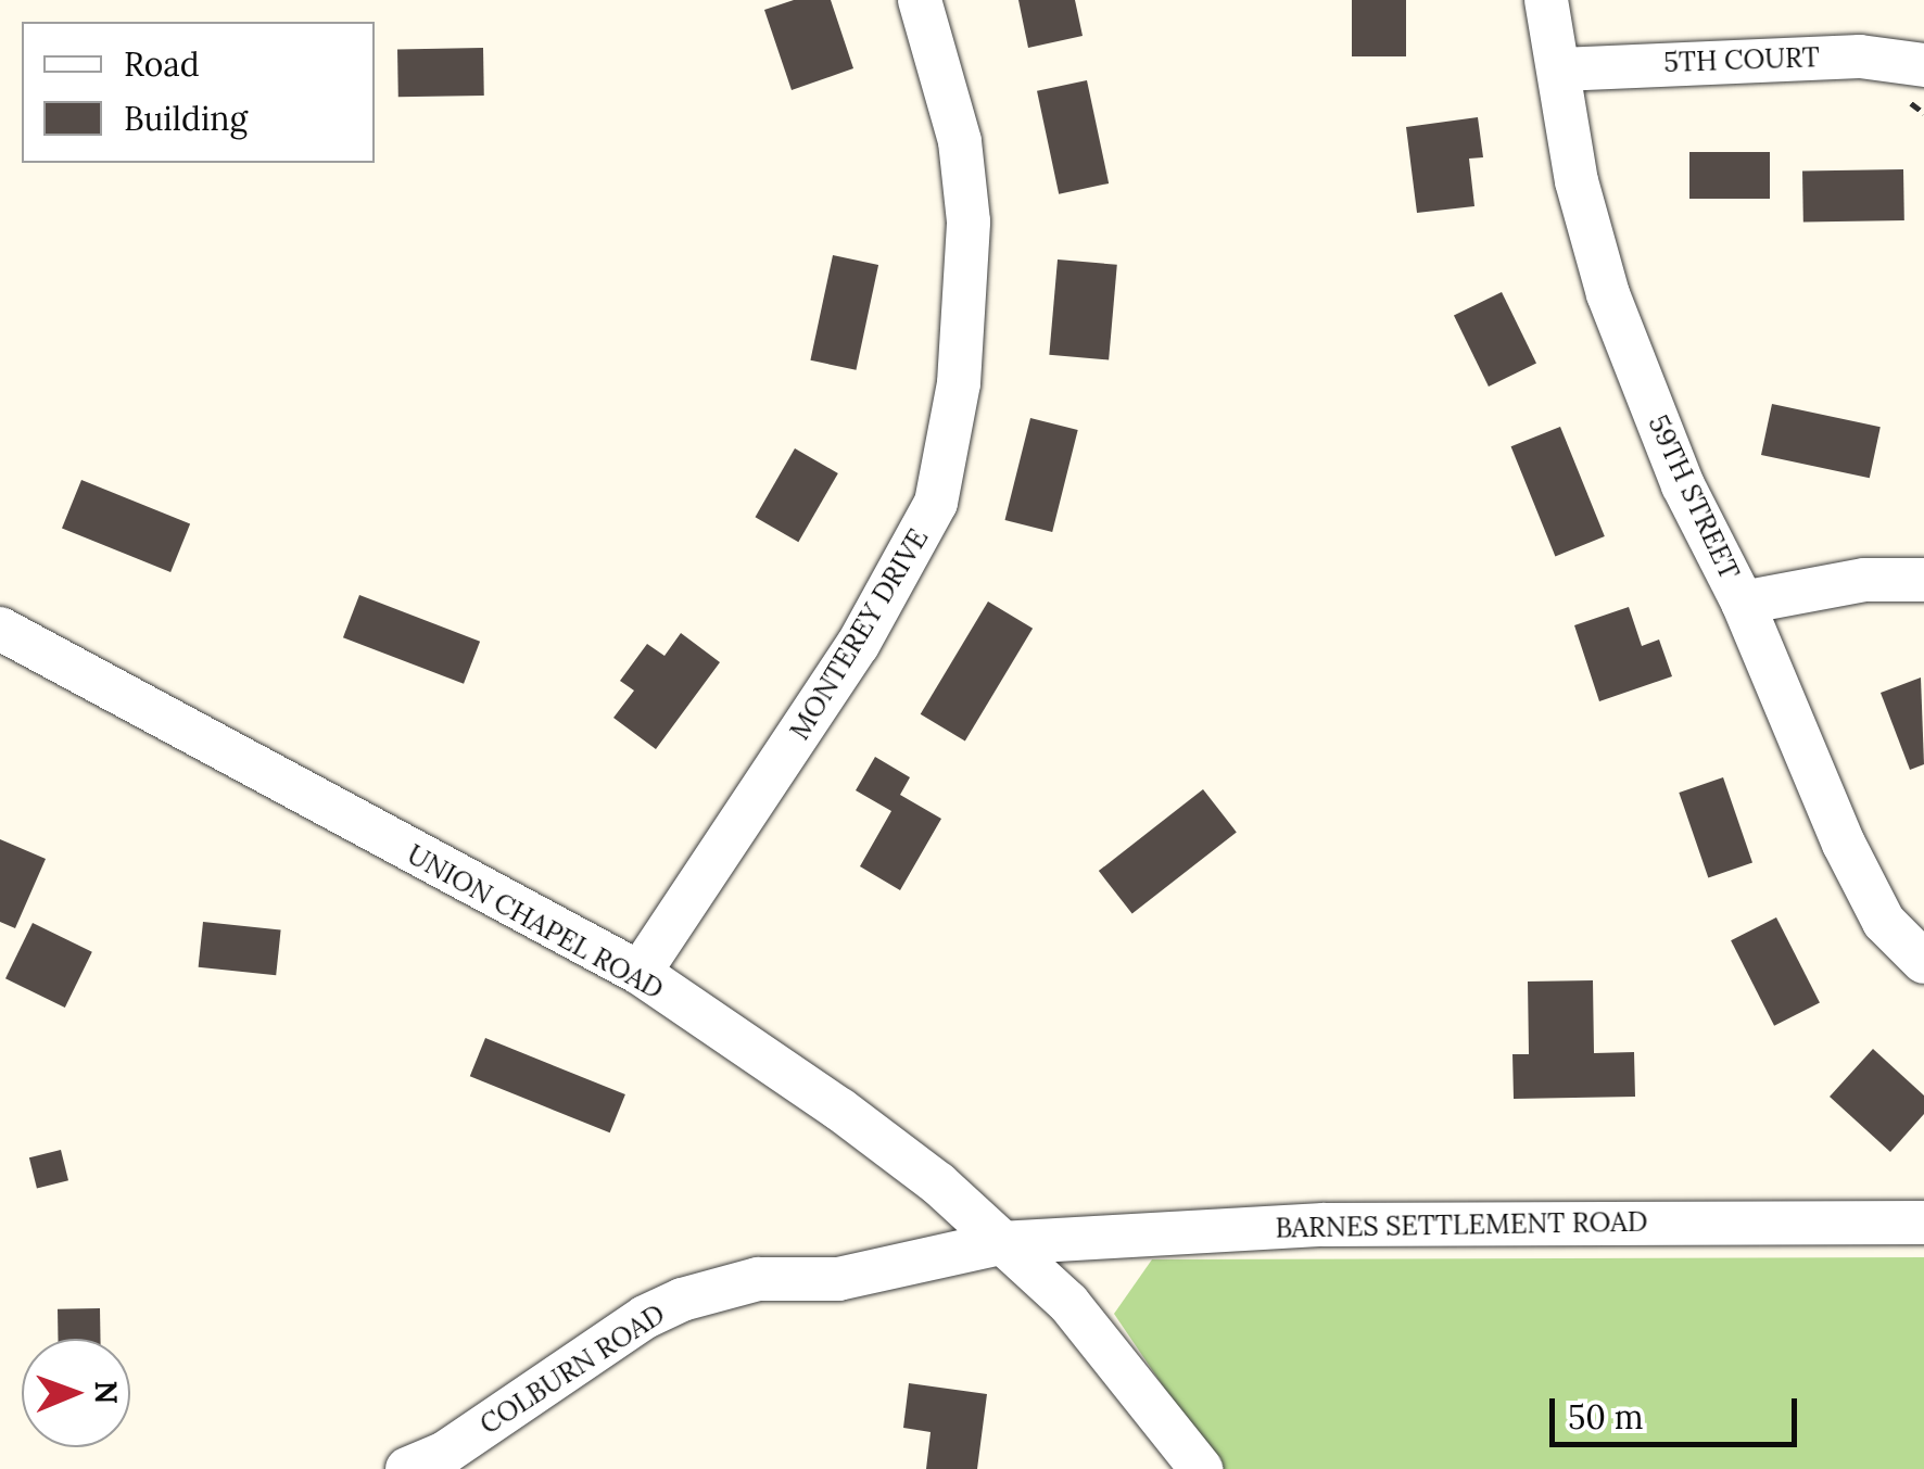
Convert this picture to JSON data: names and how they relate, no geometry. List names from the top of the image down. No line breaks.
{"streets":{"street":["5TH COURT","59TH STREET","MONTEREY DRIVE","UNION CHAPEL ROAD","BARNES SETTLEMENT ROAD","COLBURN ROAD"]},"crossings":[["5TH COURT","59TH STREET"],["MONTEREY DRIVE","UNION CHAPEL ROAD"],["UNION CHAPEL ROAD","BARNES SETTLEMENT ROAD"],["UNION CHAPEL ROAD","COLBURN ROAD"],["BARNES SETTLEMENT ROAD","COLBURN ROAD"]],"legend":["Road","Building"],"scale_bar":"50 m","north":"right"}
